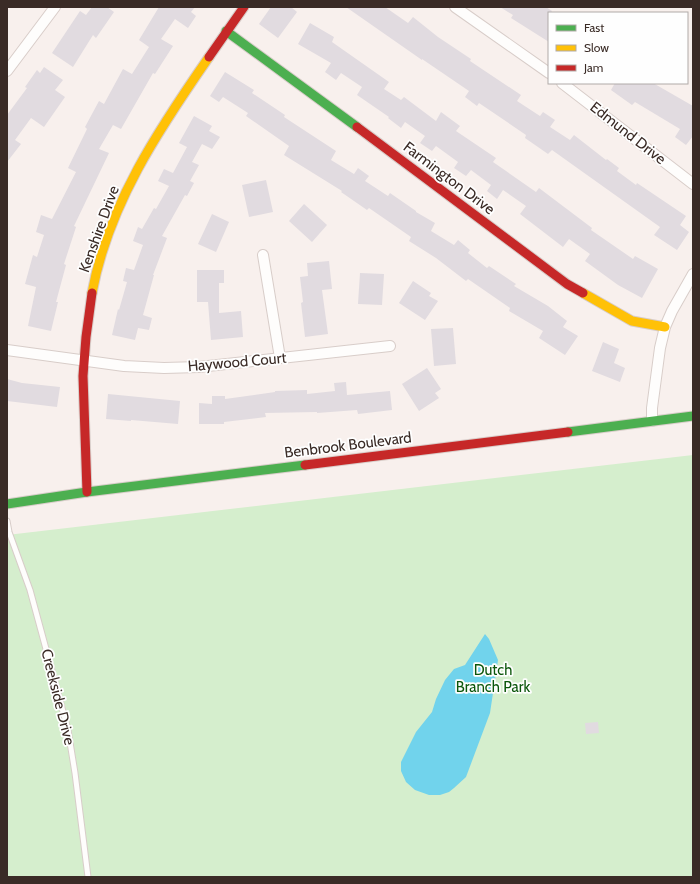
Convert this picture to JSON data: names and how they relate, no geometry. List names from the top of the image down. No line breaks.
{"streets":{"main road":["Farmington Drive","Kenshire Drive","Benbrook Boulevard"],"street":["Edmund Drive","Haywood Court"],"lane":["Creekside Drive"]},"crossings":[["Farmington Drive","Kenshire Drive"],["Kenshire Drive","Haywood Court"],["Kenshire Drive","Benbrook Boulevard"]],"parks":["Dutch Branch Park"],"legend":["Fast","Slow","Jam"]}
